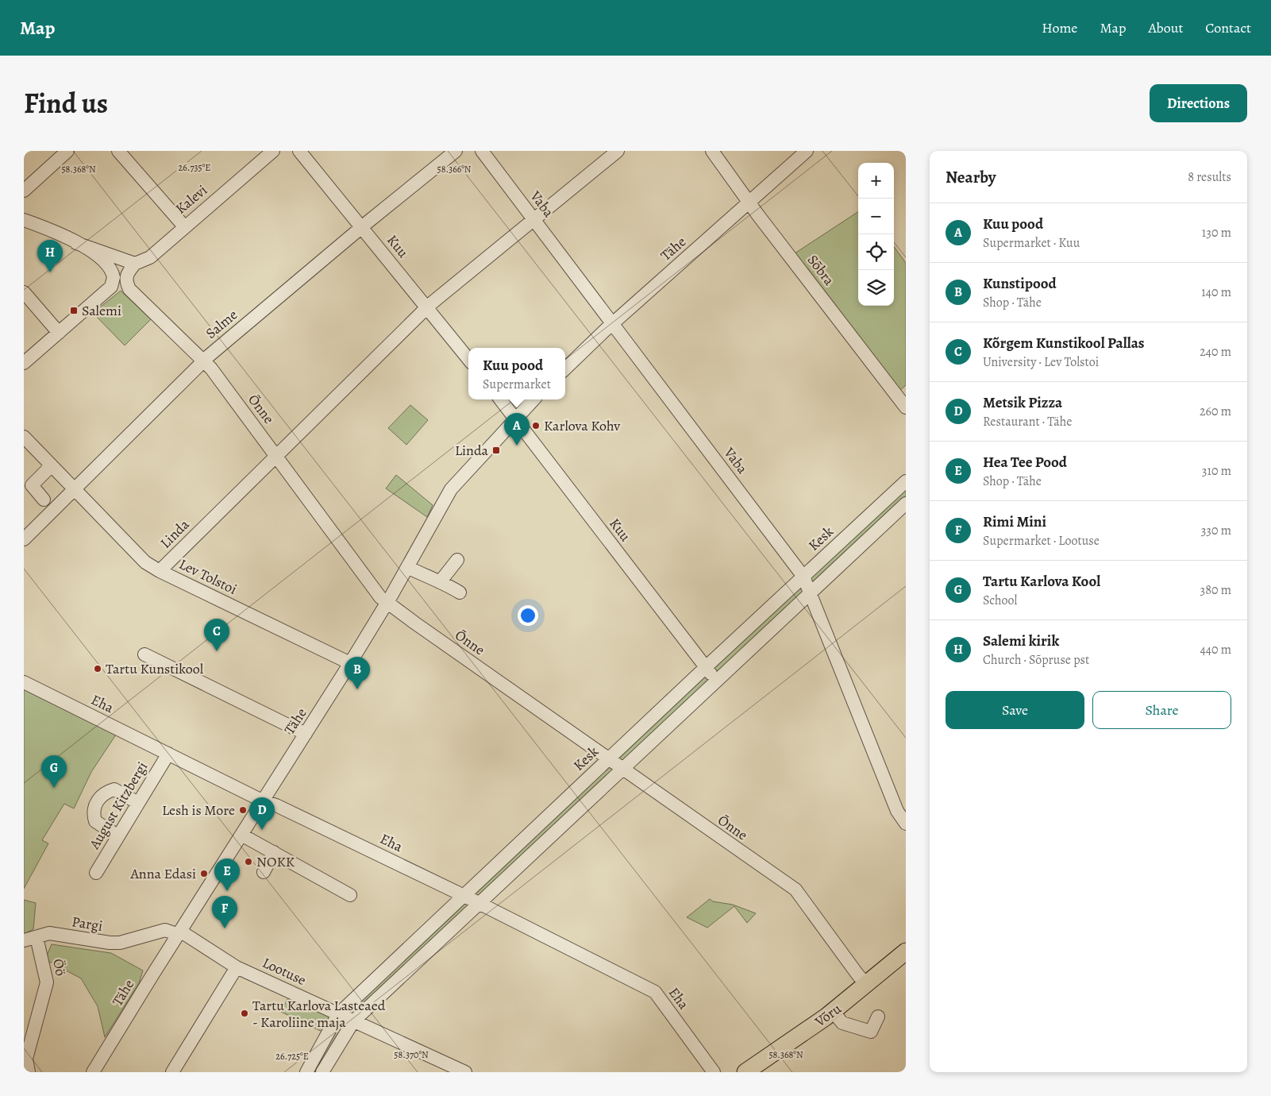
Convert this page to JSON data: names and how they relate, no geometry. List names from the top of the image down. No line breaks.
{"streets":{"main road":["Võru"],"street":["Kalevi","Vaba","Kuu","Tähe","Sõbra","Salme","Õnne","Linda","Kesk","Lev Tolstoi","Eha","August Kitzbergi","Pargi","Öö","Lootuse"]},"crossings":[["Kalevi","Õnne"],["Vaba","Tähe"],["Vaba","Linda"],["Vaba","Kesk"],["Kuu","Tähe"],["Kuu","Salme"],["Kuu","Linda"],["Kuu","Kesk"],["Tähe","Sõbra"],["Tähe","Õnne"],["Tähe","Lev Tolstoi"],["Tähe","Eha"],["Tähe","Pargi"],["Tähe","Lootuse"],["Salme","Õnne"],["Salme","Lev Tolstoi"],["Õnne","Linda"],["Õnne","Kesk"],["Õnne","Võru"],["Linda","Lev Tolstoi"],["Kesk","Eha"],["Kesk","Lootuse"],["Eha","August Kitzbergi"],["Pargi","Öö"],["Pargi","Lootuse"]],"places":{"transit":["Salemi","Linda"],"other":["Karlova Kohv","Tartu Kunstikool","Lesh is More","NOKK","Anna Edasi","Tartu Karlova Lasteaed - Karoliine maja"]},"page":{"header":"Map","nav":["Home","Map","About","Contact"],"title":"Find us","buttons":["Directions",["Save","Share"]],"heading":["Nearby","8 results"],"map_buttons":["+","−"],"list":[{"mark":"A","name":"Kuu pood","note":"Supermarket · Kuu","value":"130 m"},{"mark":"B","name":"Kunstipood","note":"Shop · Tähe","value":"140 m"},{"mark":"C","name":"Kõrgem Kunstikool Pallas","note":"University · Lev Tolstoi","value":"240 m"},{"mark":"D","name":"Metsik Pizza","note":"Restaurant · Tähe","value":"260 m"},{"mark":"E","name":"Hea Tee Pood","note":"Shop · Tähe","value":"310 m"},{"mark":"F","name":"Rimi Mini","note":"Supermarket · Lootuse","value":"330 m"},{"mark":"G","name":"Tartu Karlova Kool","note":"School","value":"380 m"},{"mark":"H","name":"Salemi kirik","note":"Church · Sõpruse pst","value":"440 m"}],"pins":["H","A","C","B","G","D","E","F"],"popup":["Kuu pood","Supermarket"]},"coordinates":["26.735°E","58.368°N","58.366°N","58.370°N","26.725°E"]}
